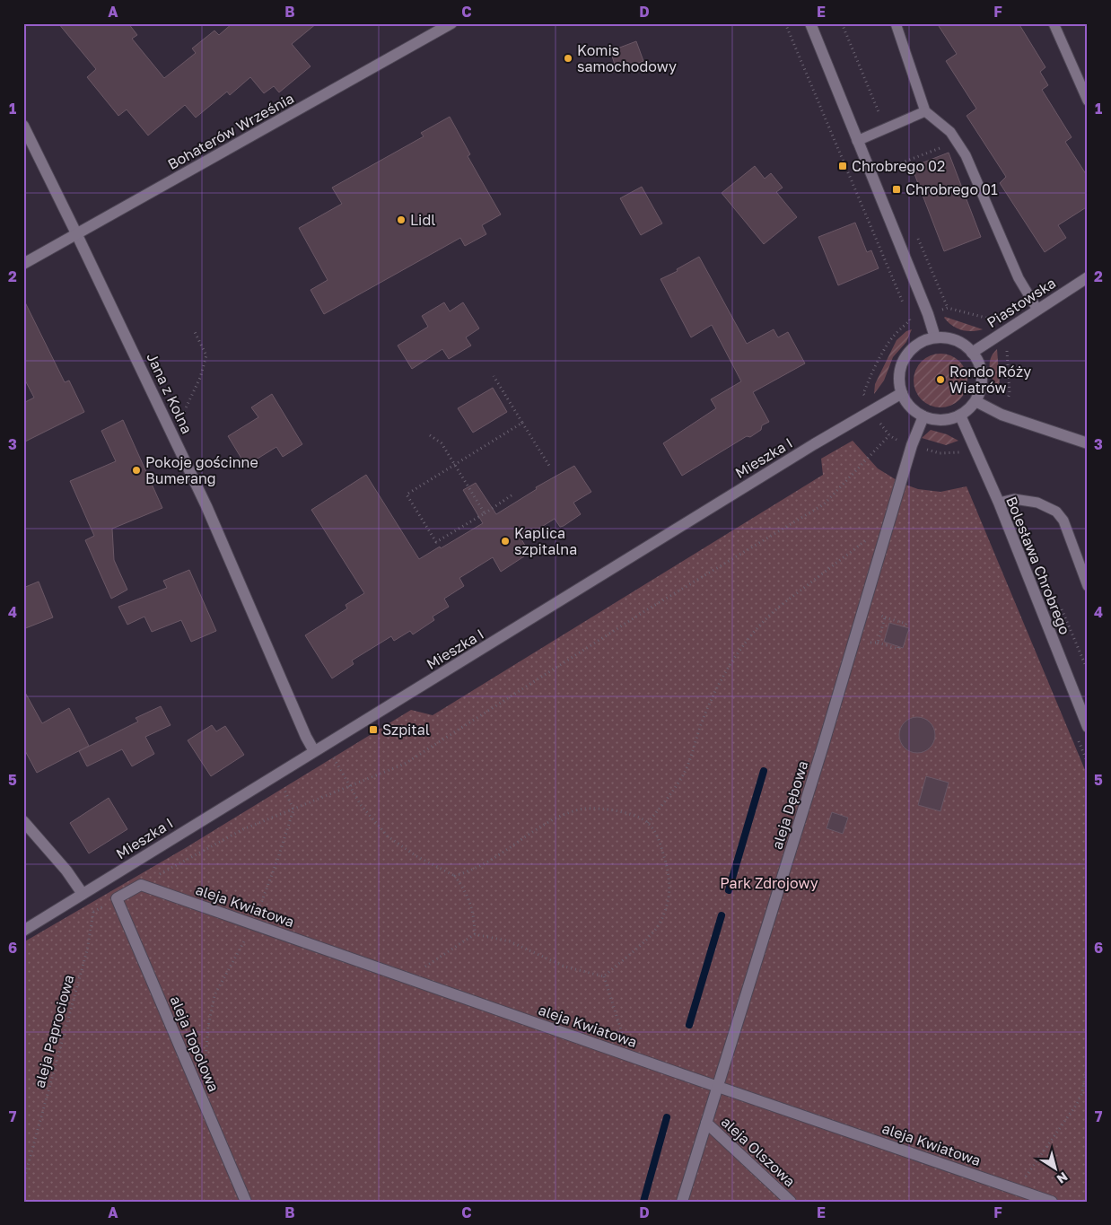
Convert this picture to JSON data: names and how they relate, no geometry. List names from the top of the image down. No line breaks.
{"streets":{"street":["Bohaterów Września","Piastowska","Jana z Kolna","Mieszka I","Bolesława Chrobrego","aleja Dębowa","aleja Kwiatowa","aleja Topolowa","aleja Olszowa"],"path":["aleja Paprociowa"]},"crossings":[["Bohaterów Września","Jana z Kolna"],["Piastowska","Mieszka I"],["Piastowska","Bolesława Chrobrego"],["Piastowska","aleja Dębowa"],["Jana z Kolna","Mieszka I"],["Mieszka I","Bolesława Chrobrego"],["Mieszka I","aleja Dębowa"],["Bolesława Chrobrego","aleja Dębowa"],["aleja Dębowa","aleja Kwiatowa"],["aleja Dębowa","aleja Olszowa"],["aleja Kwiatowa","aleja Topolowa"]],"parks":["Park Zdrojowy"],"places":{"other":["Komis samochodowy","Lidl","Rondo Róży Wiatrów","Pokoje gościnne Bumerang","Kaplica szpitalna"],"transit":["Chrobrego 02","Chrobrego 01","Szpital"]},"north":"bottom right","grid":{"columns":["A","B","C","D","E","F"],"rows":["1","2","3","4","5","6","7"]}}
